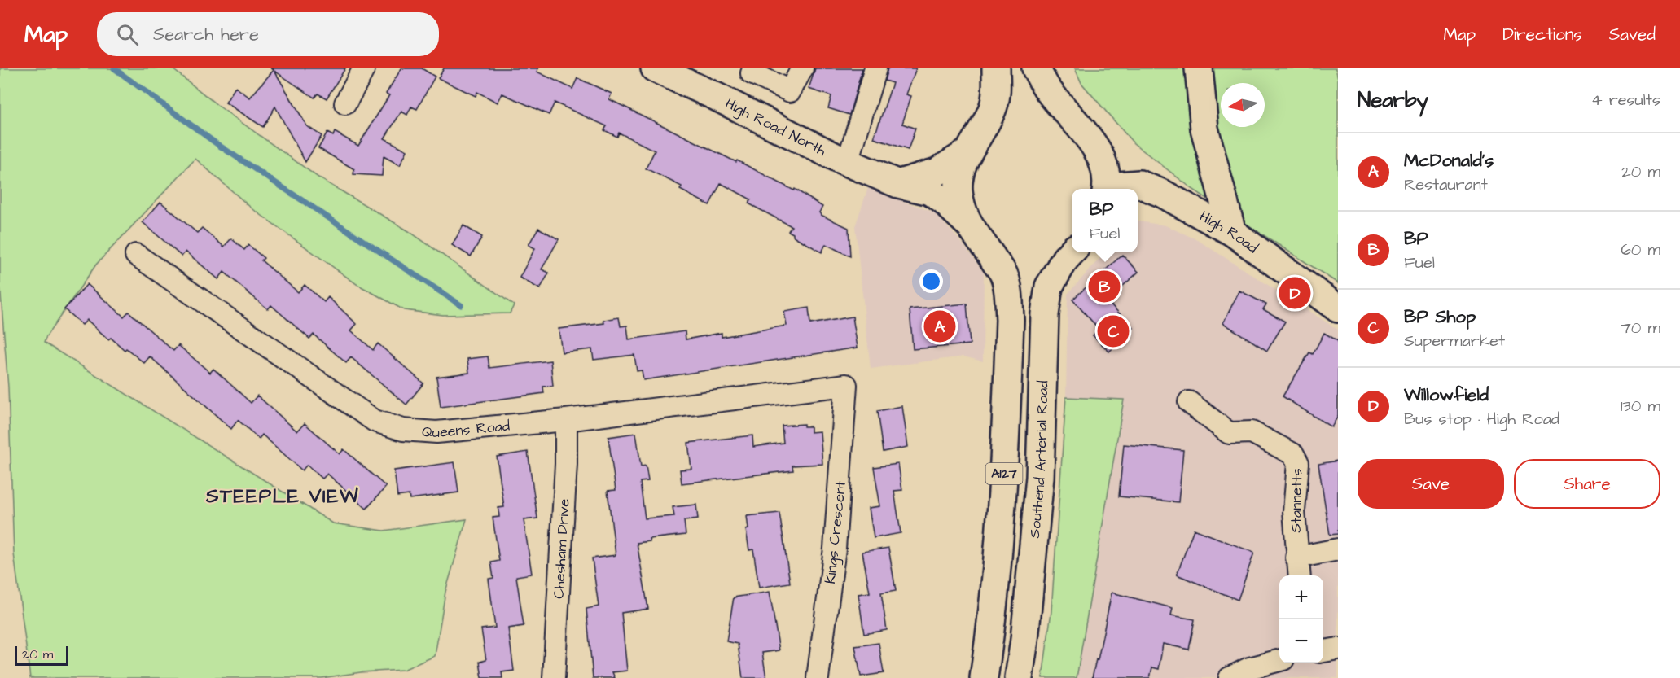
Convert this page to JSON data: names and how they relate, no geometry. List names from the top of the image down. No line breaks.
{"streets":{"main road":["High Road North","High Road","Southend Arterial Road","A127"],"street":["Queens Road","Stannetts","Kings Crescent","Chesham Drive"]},"crossings":[["High Road North","A127"],["Queens Road","Kings Crescent"],["Queens Road","Chesham Drive"]],"districts":["STEEPLE VIEW"],"scale_bar":"20 m","north":"left","page":{"header":"Map","search":"Search here","nav":["Map","Directions","Saved"],"heading":["Nearby","4 results"],"list":[{"mark":"A","name":"McDonald's","note":"Restaurant","value":"20 m"},{"mark":"B","name":"BP","note":"Fuel","value":"60 m"},{"mark":"C","name":"BP Shop","note":"Supermarket","value":"70 m"},{"mark":"D","name":"Willowfield","note":"Bus stop · High Road","value":"130 m"}],"popup":["BP","Fuel"],"pins":["B","D","A","C"],"buttons":["Save","Share"],"map_buttons":["+","−"],"scale":"20 m"}}
